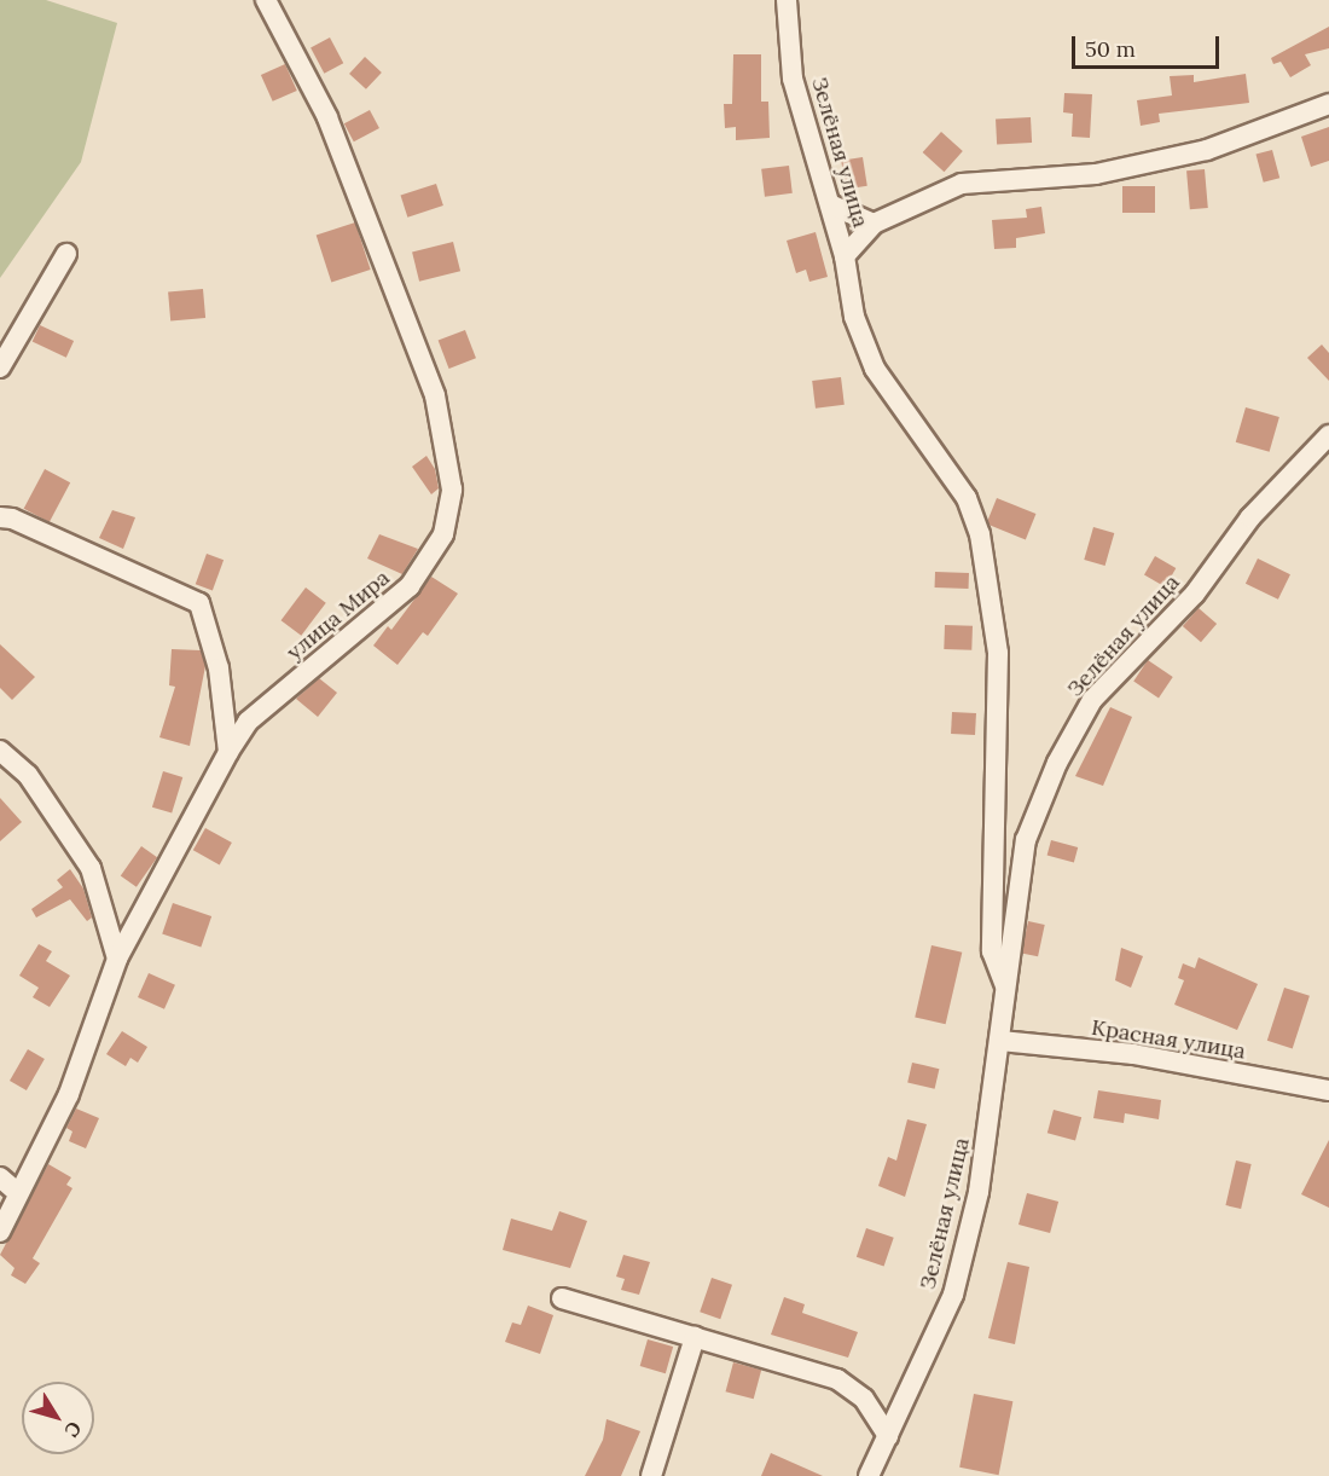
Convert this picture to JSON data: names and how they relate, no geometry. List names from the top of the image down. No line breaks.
{"streets":{"street":["Зелёная улица","улица Мира","Красная улица"]},"crossings":[["Зелёная улица","Красная улица"]],"scale_bar":"50 m","north":"bottom right"}
